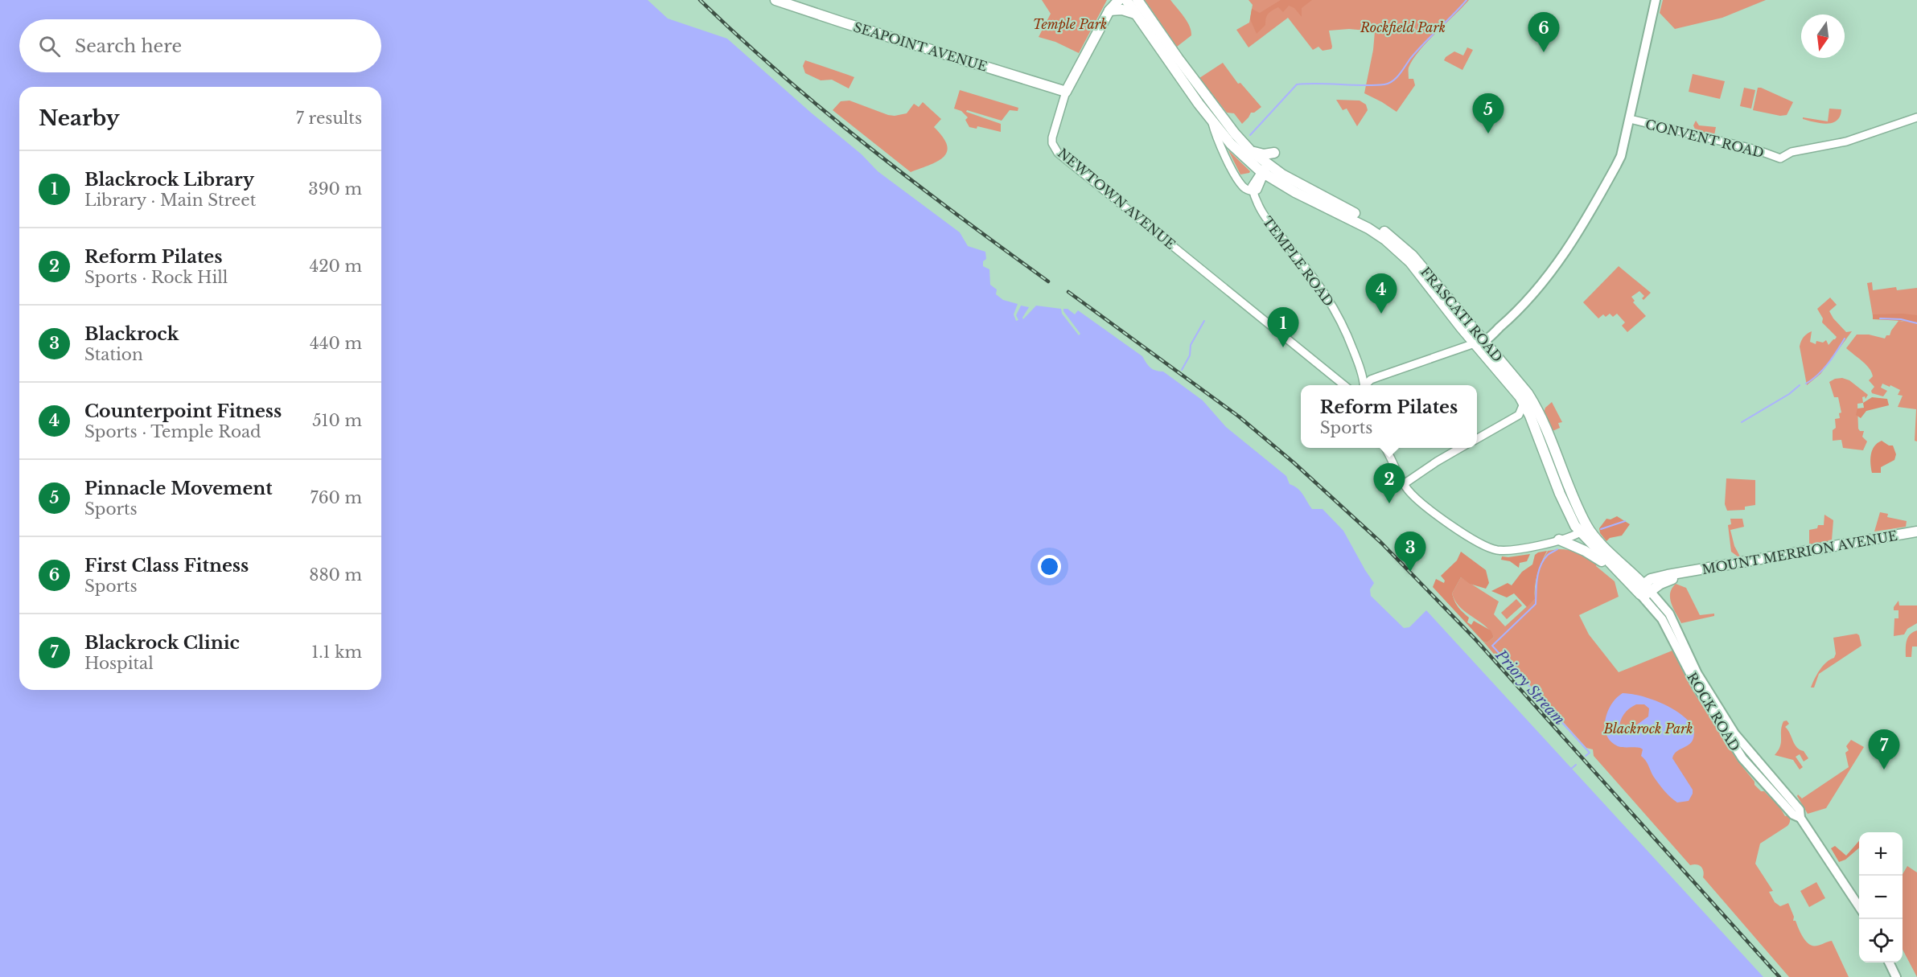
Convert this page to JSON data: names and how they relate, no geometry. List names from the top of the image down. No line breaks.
{"streets":{"highway":["SEAPOINT AVENUE","NEWTOWN AVENUE","TEMPLE ROAD","FRASCATI ROAD","MOUNT MERRION AVENUE"],"main road":["ROCK ROAD"],"street":["CONVENT ROAD"]},"crossings":[["SEAPOINT AVENUE","NEWTOWN AVENUE"],["TEMPLE ROAD","FRASCATI ROAD"],["FRASCATI ROAD","MOUNT MERRION AVENUE"],["FRASCATI ROAD","ROCK ROAD"],["MOUNT MERRION AVENUE","ROCK ROAD"]],"water":["Priory Stream"],"parks":["Temple Park","Rockfield Park","Blackrock Park"],"north":"bottom","page":{"pins":["6","5","4","1","2","3","7"],"search":"Search here","heading":["Nearby","7 results"],"list":[{"mark":"1","name":"Blackrock Library","note":"Library · Main Street","value":"390 m"},{"mark":"2","name":"Reform Pilates","note":"Sports · Rock Hill","value":"420 m"},{"mark":"3","name":"Blackrock","note":"Station","value":"440 m"},{"mark":"4","name":"Counterpoint Fitness","note":"Sports · Temple Road","value":"510 m"},{"mark":"5","name":"Pinnacle Movement","note":"Sports","value":"760 m"},{"mark":"6","name":"First Class Fitness","note":"Sports","value":"880 m"},{"mark":"7","name":"Blackrock Clinic","note":"Hospital","value":"1.1 km"}],"popup":["Reform Pilates","Sports"],"map_buttons":["+","−"]}}
